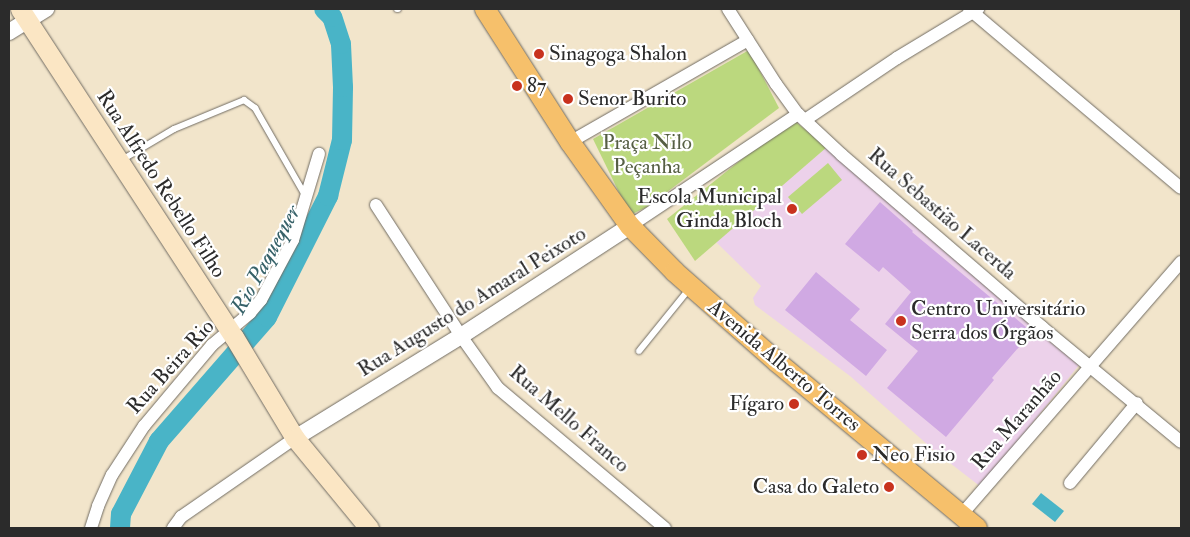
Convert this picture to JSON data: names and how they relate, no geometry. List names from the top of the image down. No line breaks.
{"streets":{"main road":["Rua Alfredo Rebello Filho","Avenida Alberto Torres"],"street":["Rua Sebastião Lacerda","Rua Augusto do Amaral Peixoto","Rua Beira Rio","Rua Mello Franco","Rua Maranhão"]},"crossings":[["Rua Alfredo Rebello Filho","Rua Augusto do Amaral Peixoto"],["Rua Alfredo Rebello Filho","Rua Beira Rio"],["Rua Sebastião Lacerda","Rua Augusto do Amaral Peixoto"],["Rua Sebastião Lacerda","Rua Maranhão"],["Rua Augusto do Amaral Peixoto","Avenida Alberto Torres"],["Rua Augusto do Amaral Peixoto","Rua Mello Franco"],["Avenida Alberto Torres","Rua Maranhão"]],"water":["Rio Paquequer"],"parks":["Praça Nilo Peçanha"],"places":["Sinagoga Shalon","87","Senor Burito","Escola Municipal Ginda Bloch","Centro Universitário Serra dos Órgãos","Fígaro","Neo Fisio","Casa do Galeto"]}
